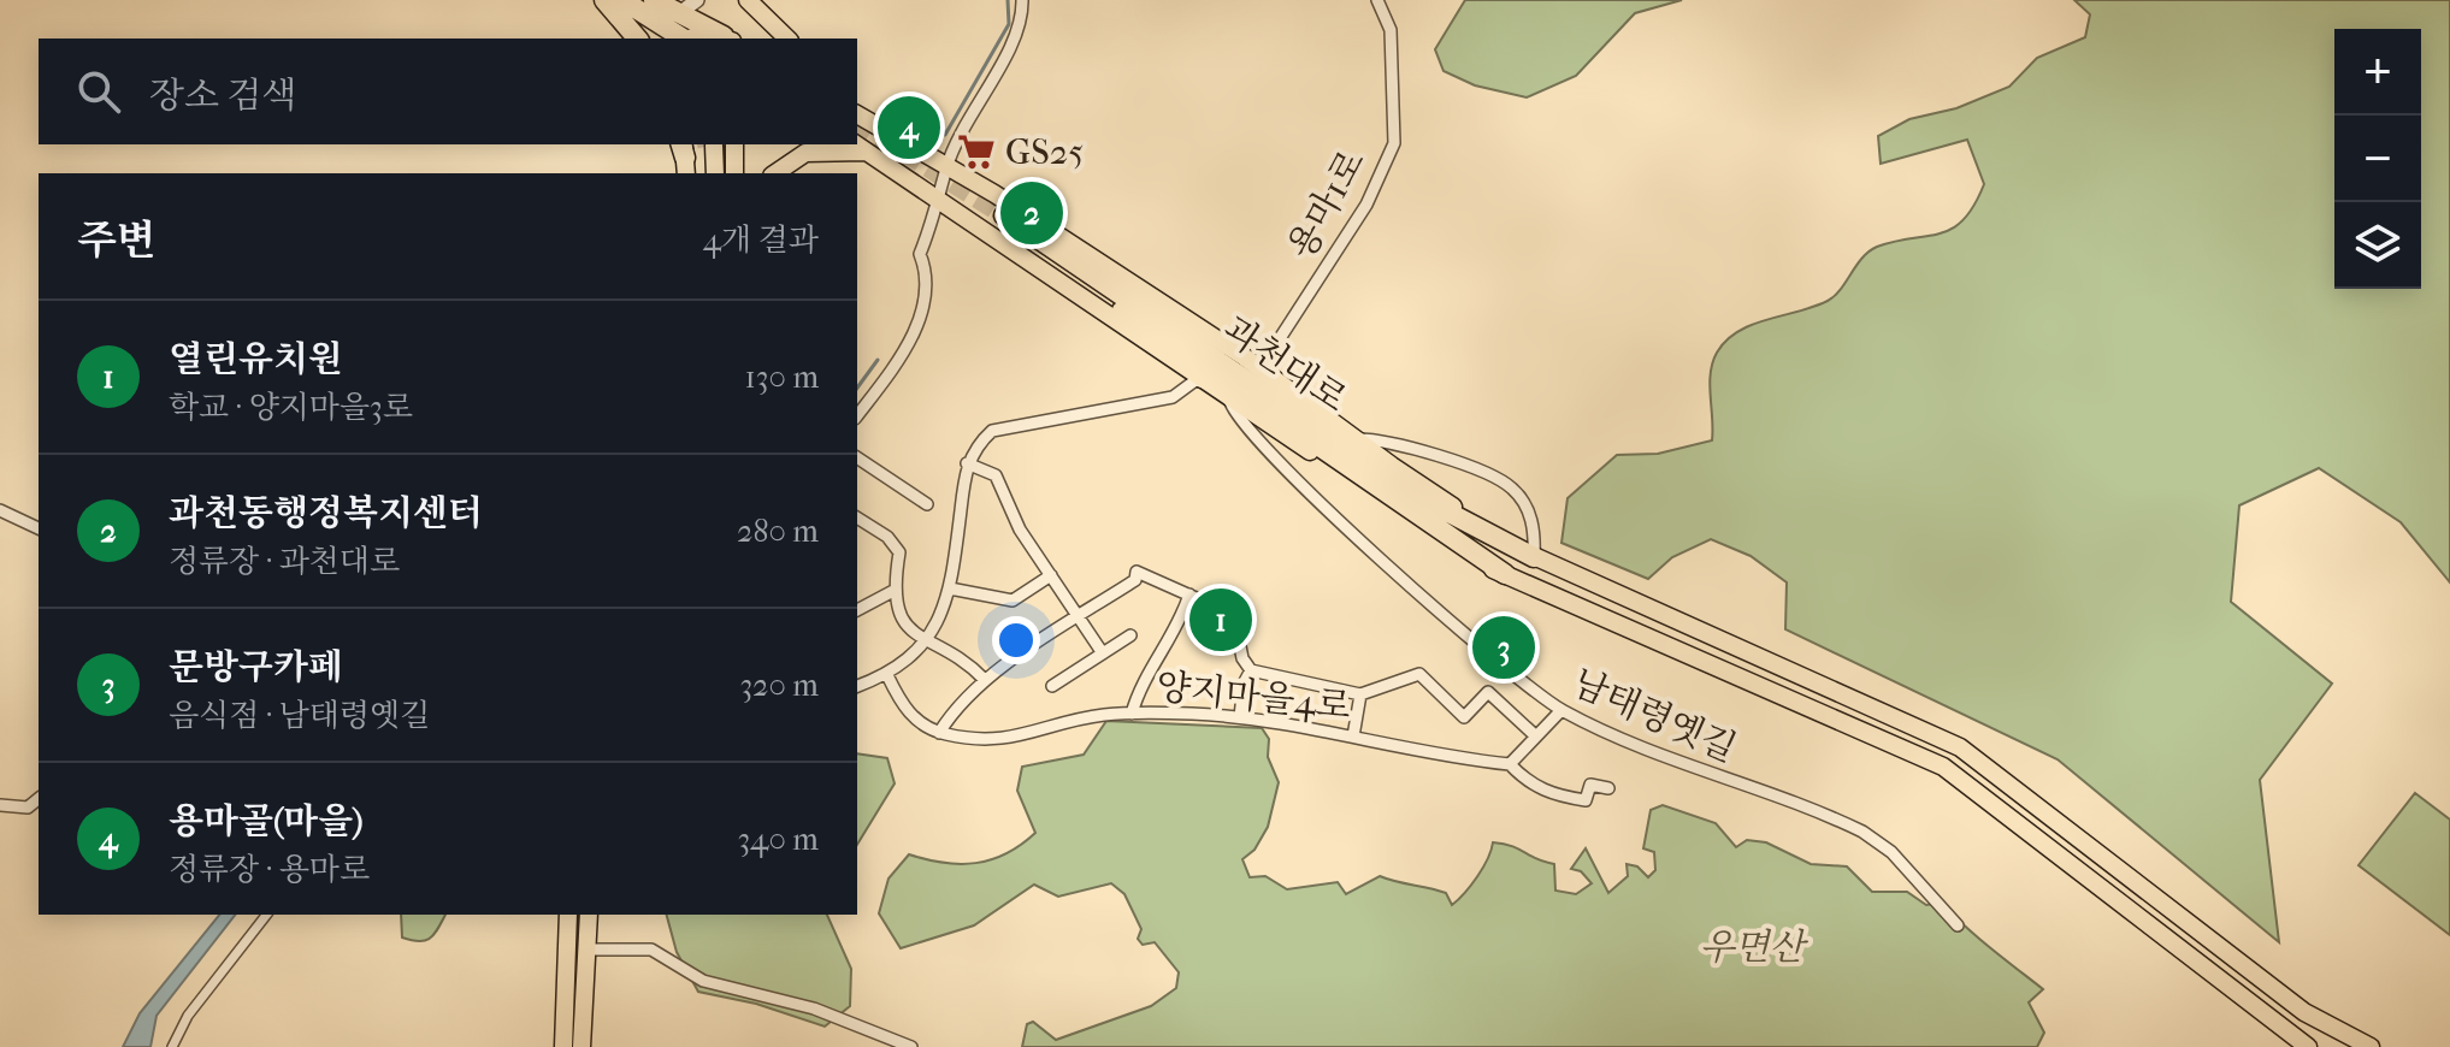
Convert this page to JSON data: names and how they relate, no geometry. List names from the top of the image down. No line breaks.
{"streets":{"highway":["과천대로"],"street":["용마1로","양지마을4로","남태령옛길"]},"parks":["우면산"],"places":{"supermarket":["GS25"]},"page":{"map_buttons":["+","−"],"search":"장소 검색","pins":["4","2","1","3"],"heading":["주변","4개 결과"],"list":[{"mark":"1","name":"열린유치원","note":"학교 · 양지마을3로","value":"130 m"},{"mark":"2","name":"과천동행정복지센터","note":"정류장 · 과천대로","value":"280 m"},{"mark":"3","name":"문방구카페","note":"음식점 · 남태령옛길","value":"320 m"},{"mark":"4","name":"용마골(마을)","note":"정류장 · 용마로","value":"340 m"}]}}
